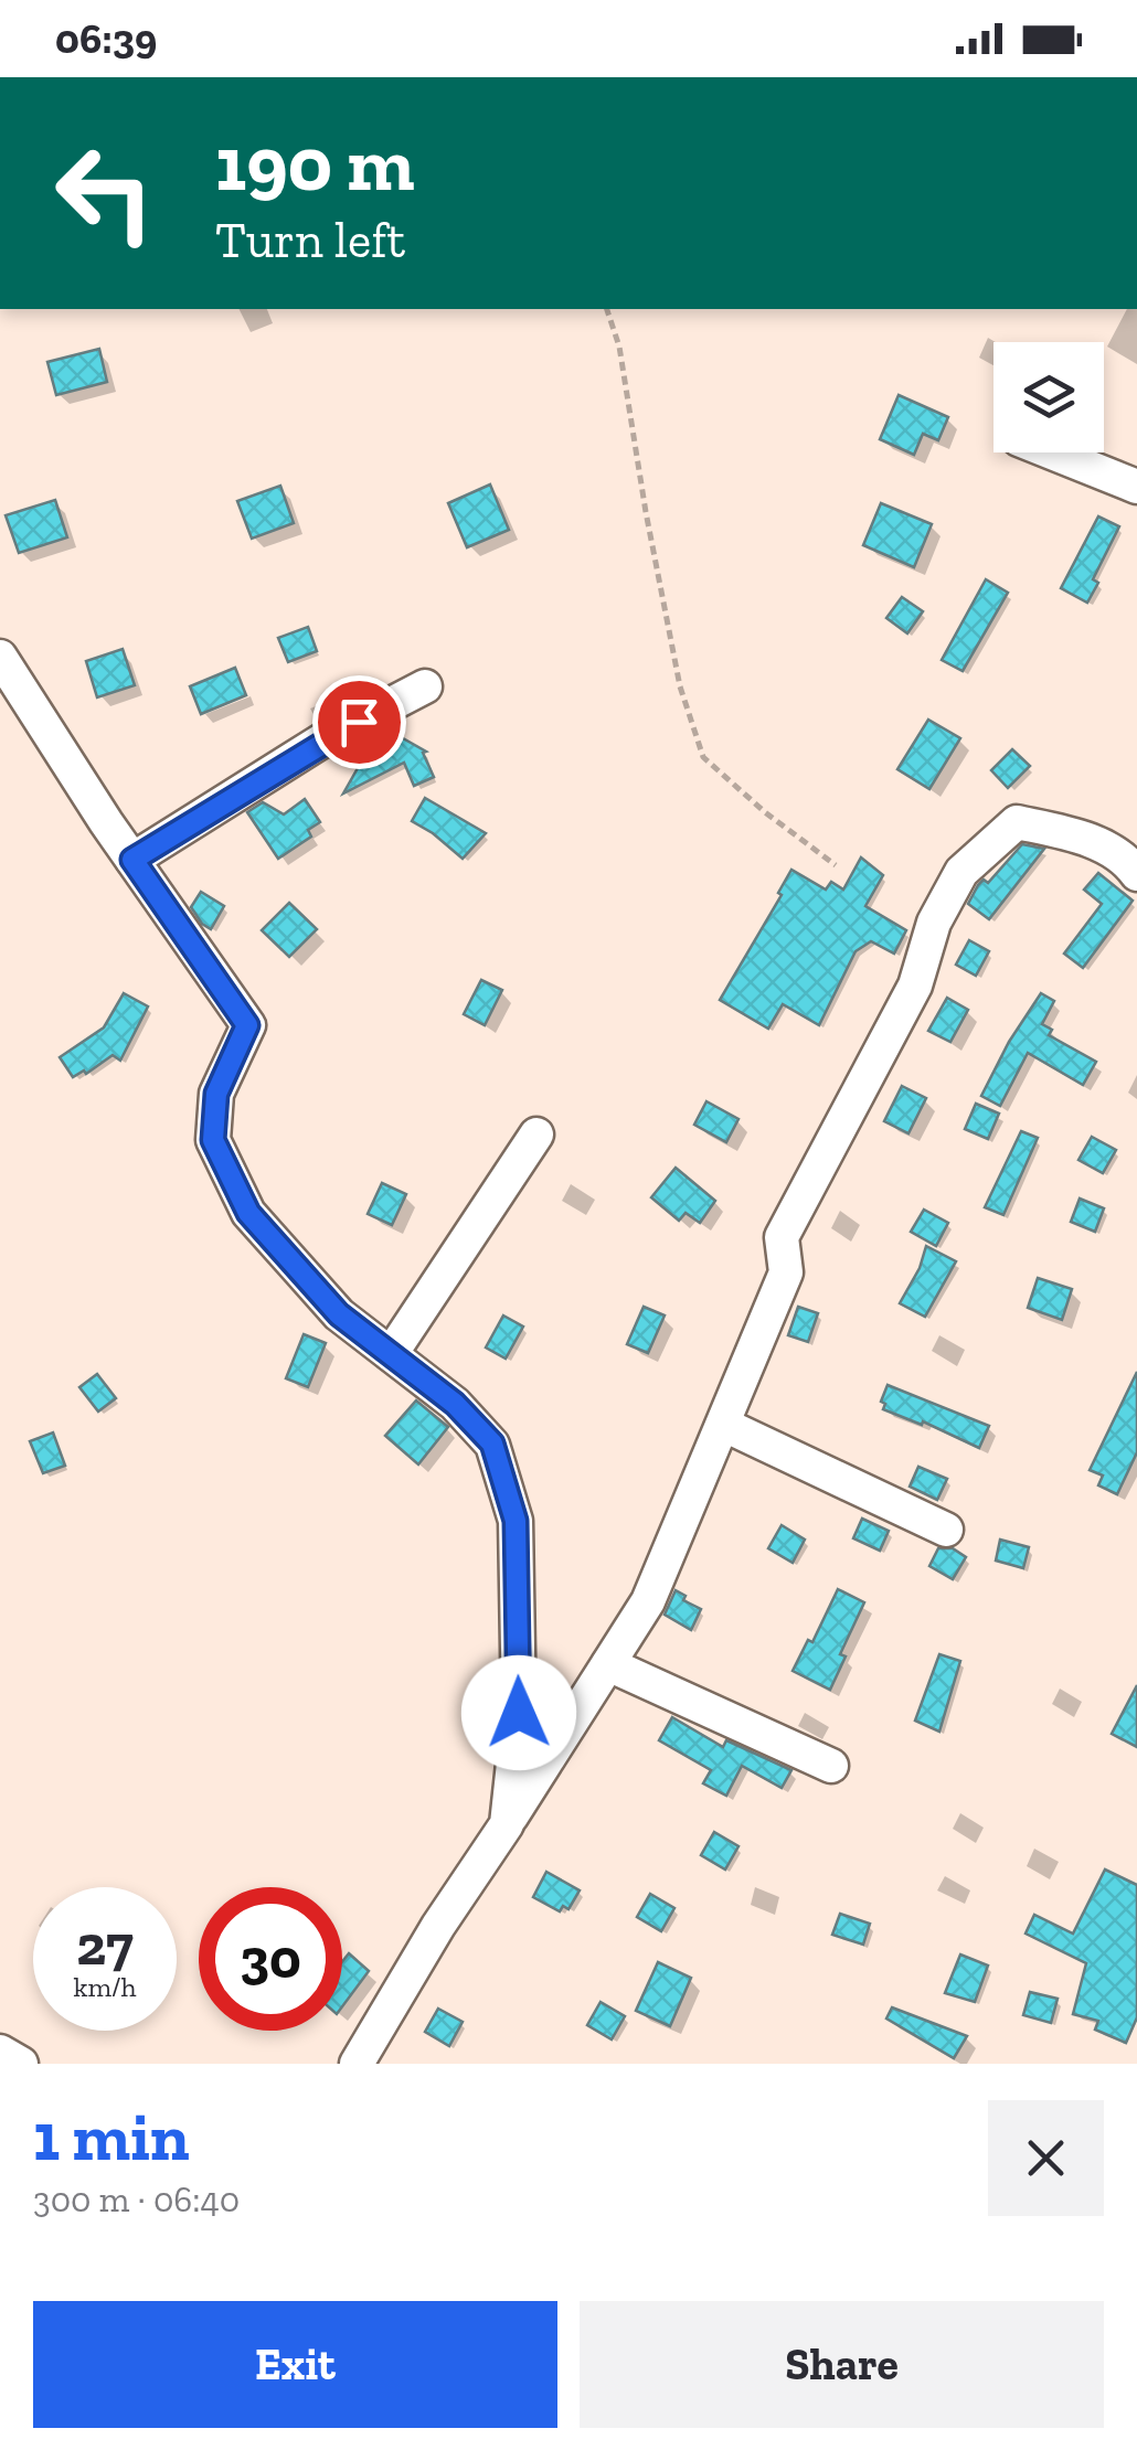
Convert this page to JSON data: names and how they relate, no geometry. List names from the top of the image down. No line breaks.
{"page":{"status":"06:39","turn":["190 m","Turn left"],"speed":"27 km/h","limit":"30","heading":["1 min","300 m · 06:40"],"buttons":["Exit","Share"]}}
